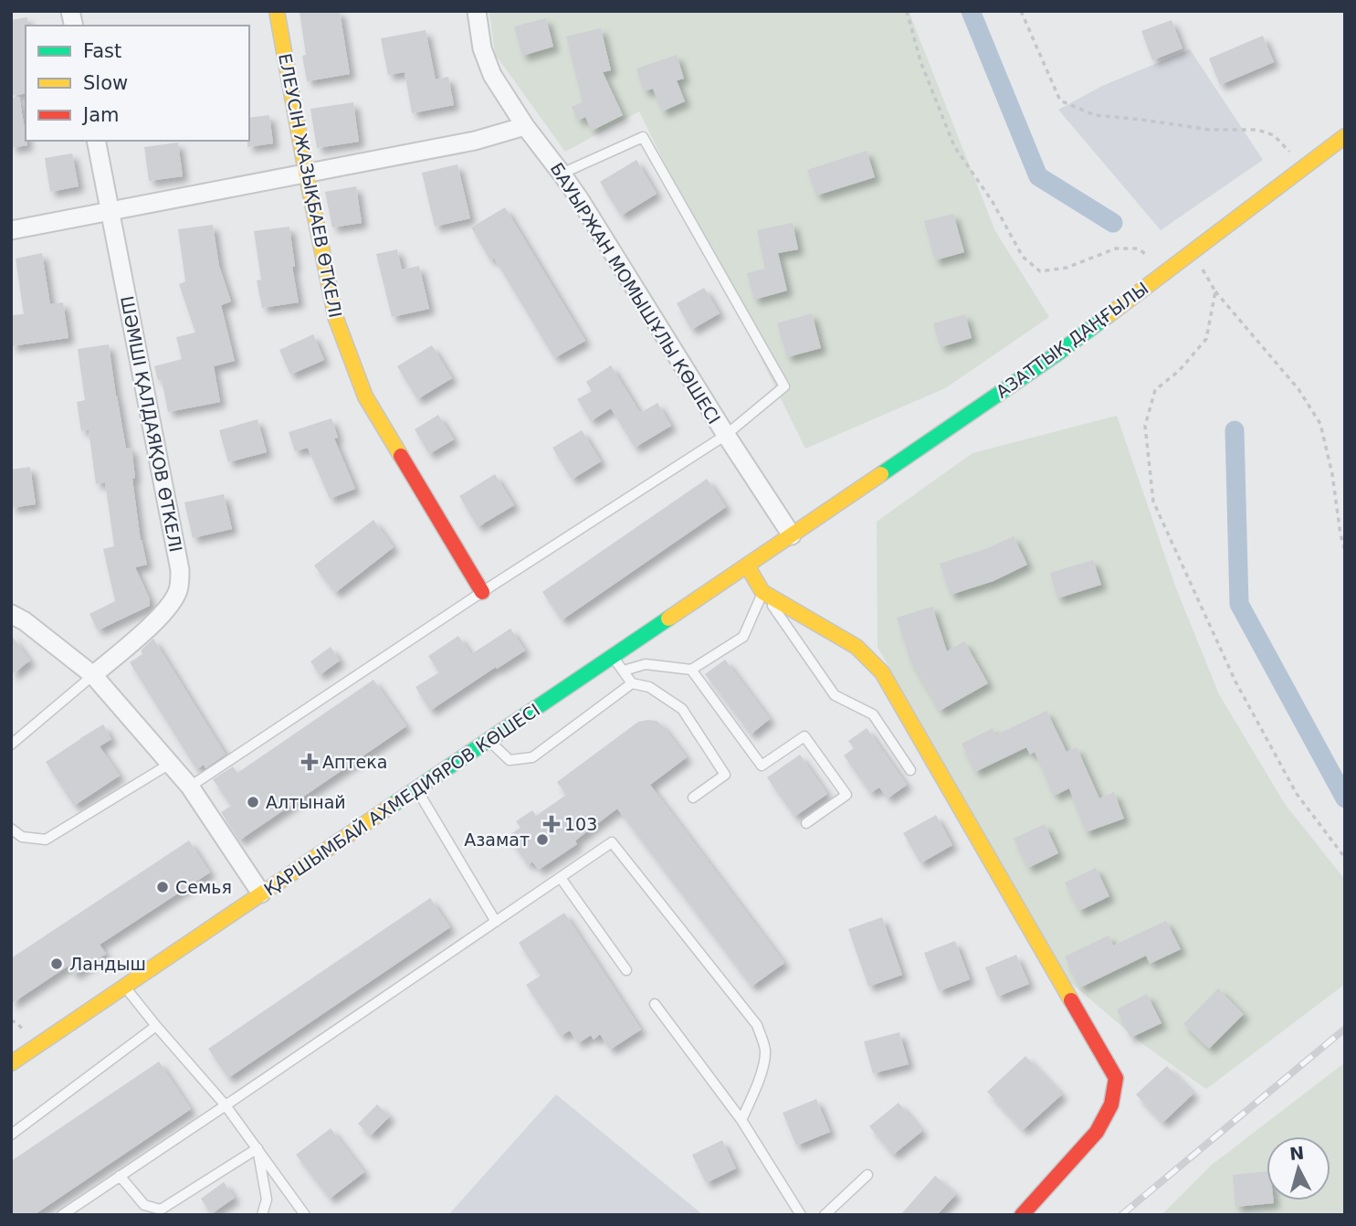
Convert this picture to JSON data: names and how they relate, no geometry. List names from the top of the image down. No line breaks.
{"streets":{"main road":["ЕЛЕУСІН ЖАЗЫҚБАЕВ ӨТКЕЛІ","АЗАТТЫҚ ДАҢҒЫЛЫ","ҚАРШЫМБАЙ АХМЕДИЯРОВ КӨШЕСІ"],"street":["БАУЫРЖАН МОМЫШҰЛЫ КӨШЕСІ","ШӘМШІ ҚАЛДАЯҚОВ ӨТКЕЛІ"]},"crossings":[["БАУЫРЖАН МОМЫШҰЛЫ КӨШЕСІ","АЗАТТЫҚ ДАҢҒЫЛЫ"],["БАУЫРЖАН МОМЫШҰЛЫ КӨШЕСІ","ҚАРШЫМБАЙ АХМЕДИЯРОВ КӨШЕСІ"],["АЗАТТЫҚ ДАҢҒЫЛЫ","ҚАРШЫМБАЙ АХМЕДИЯРОВ КӨШЕСІ"]],"places":{"health":["Аптека","103"],"other":["Алтынай","Азамат","Семья","Ландыш"]},"legend":["Fast","Slow","Jam"],"north":"top"}
